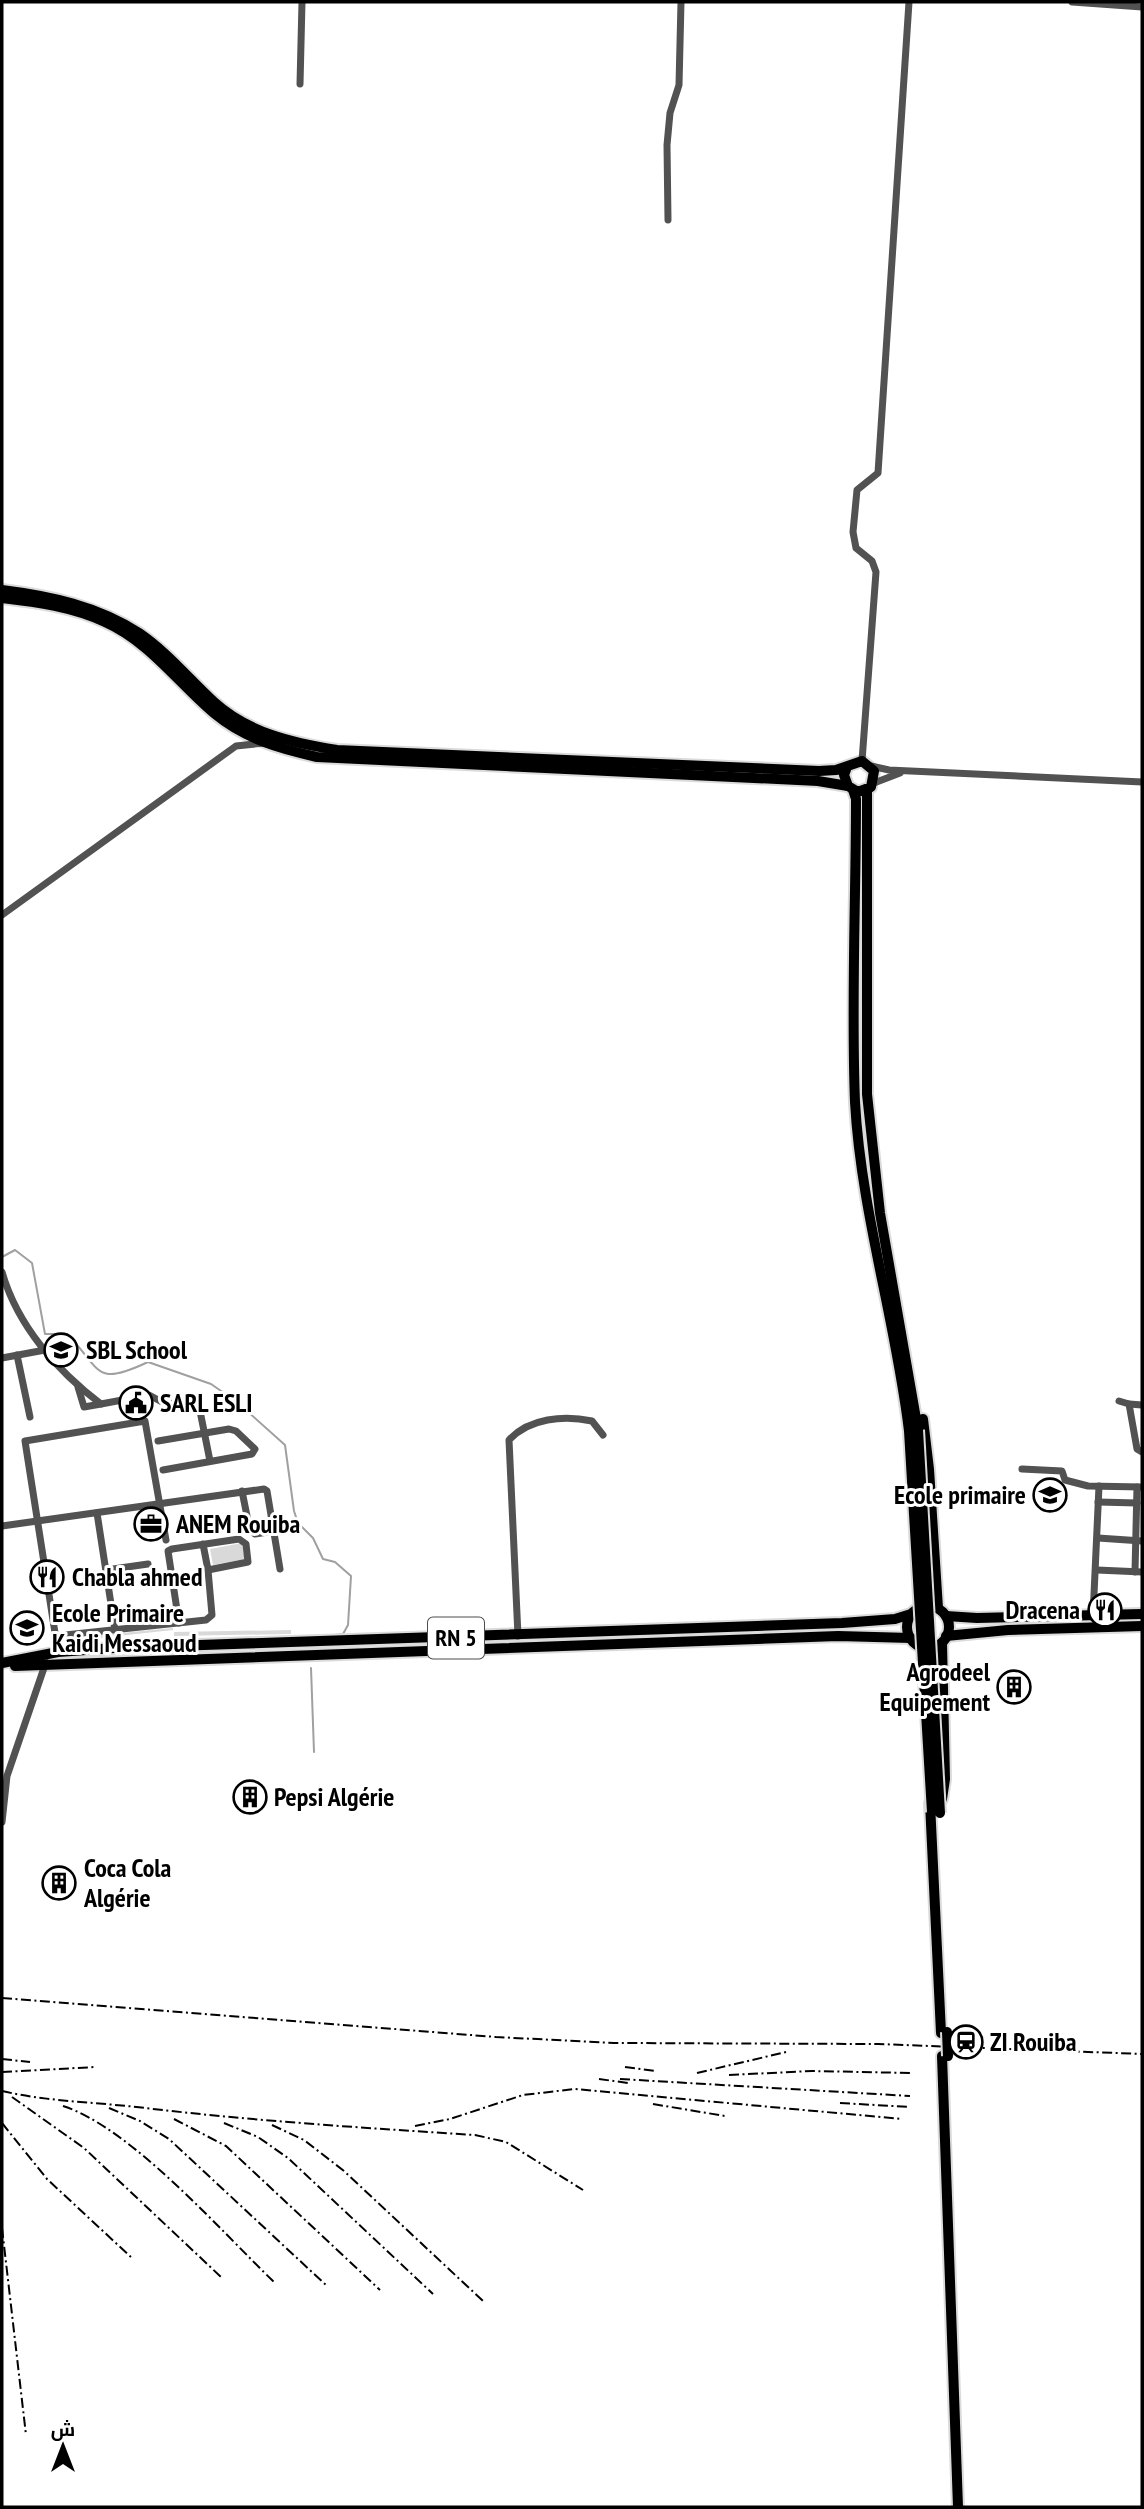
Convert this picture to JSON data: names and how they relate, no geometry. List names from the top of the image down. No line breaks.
{"streets":{"highway":["RN 5"]},"places":{"school or university":["SBL School","Ecole primaire","Ecole Primaire Kaidi Messaoud"],"public building":["SARL ESLI"],"office":["ANEM Rouiba"],"restaurant":["Chabla ahmed","Dracena"],"building":["Agrodeel Equipement","Pepsi Algérie","Coca Cola Algérie"],"station":["ZI Rouiba"]},"north":"top"}
